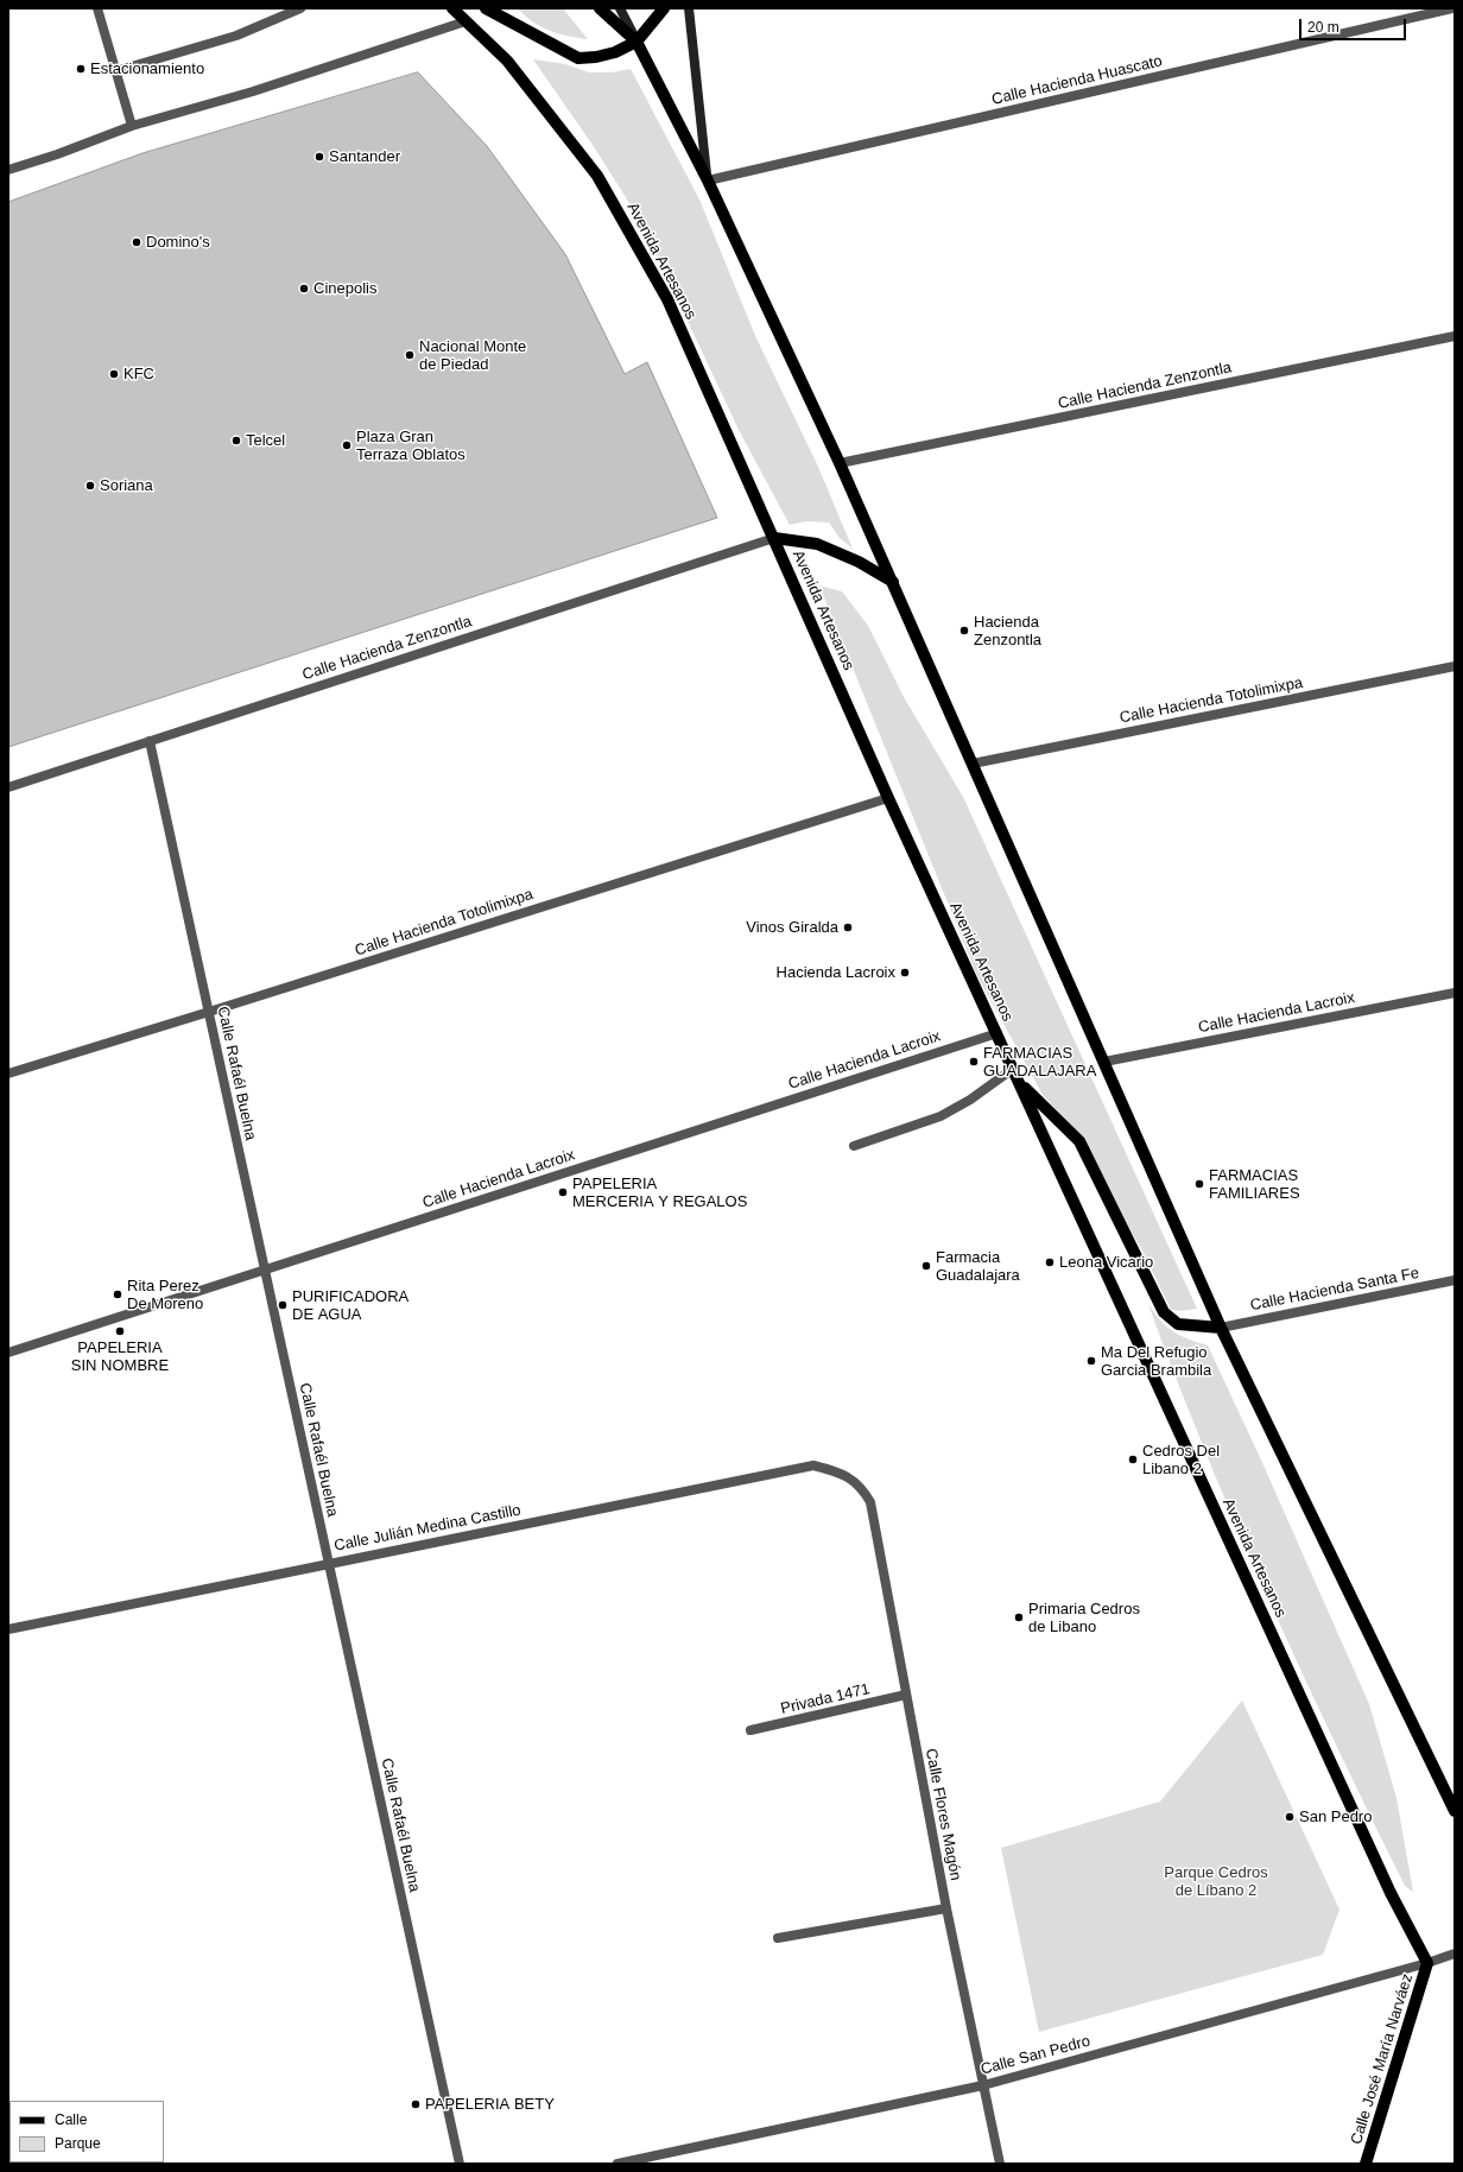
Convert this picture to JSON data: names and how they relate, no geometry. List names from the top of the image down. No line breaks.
{"streets":{"main road":["Avenida Artesanos","Calle José María Narváez"],"street":["Calle Hacienda Huascato","Calle Hacienda Zenzontla","Calle Hacienda Totolimixpa","Calle Hacienda Lacroix","Calle Rafaél Buelna","Calle Hacienda Santa Fe","Calle Julián Medina Castillo","Privada 1471","Calle Flores Magón","Calle San Pedro"]},"crossings":[["Avenida Artesanos","Calle Hacienda Zenzontla"],["Avenida Artesanos","Calle Hacienda Totolimixpa"],["Avenida Artesanos","Calle Hacienda Lacroix"],["Avenida Artesanos","Calle San Pedro"],["Avenida Artesanos","Calle José María Narváez"],["Calle Hacienda Zenzontla","Calle Rafaél Buelna"],["Calle Hacienda Totolimixpa","Calle Rafaél Buelna"],["Calle Hacienda Lacroix","Calle Rafaél Buelna"],["Calle Rafaél Buelna","Calle Julián Medina Castillo"],["Calle Julián Medina Castillo","Calle Flores Magón"],["Privada 1471","Calle Flores Magón"],["Calle Flores Magón","Calle San Pedro"],["Calle San Pedro","Calle José María Narváez"]],"parks":["Parque Cedros de Líbano 2"],"places":["Estacionamiento","Santander","Domino's","Cinepolis","Nacional Monte de Piedad","KFC","Telcel","Plaza Gran Terraza Oblatos","Soriana","Hacienda Zenzontla","Vinos Giralda","Hacienda Lacroix","FARMACIAS GUADALAJARA","FARMACIAS FAMILIARES","PAPELERIA MERCERIA Y REGALOS","Leona Vicario","Farmacia Guadalajara","Rita Perez De Moreno","PURIFICADORA DE AGUA","PAPELERIA SIN NOMBRE","Ma Del Refugio Garcia Brambila","Cedros Del Libano 2","Primaria Cedros de Libano","San Pedro","PAPELERIA BETY"],"legend":["Calle","Parque"],"scale_bar":"20 m"}
